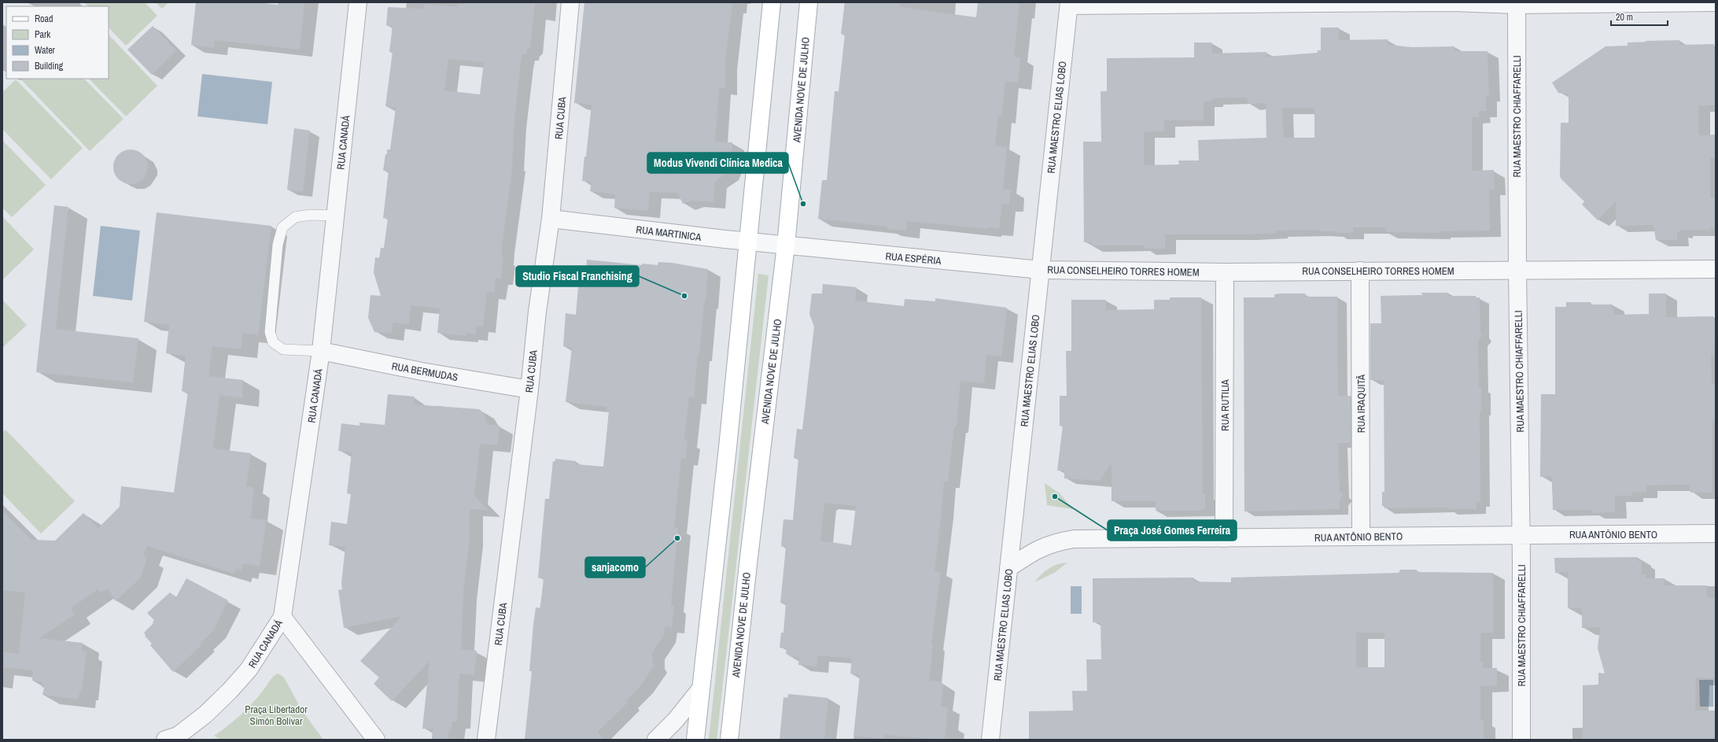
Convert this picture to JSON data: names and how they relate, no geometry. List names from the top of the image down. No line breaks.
{"streets":{"main road":["AVENIDA NOVE DE JULHO"],"street":["RUA MAESTRO CHIAFFARELLI","RUA MAESTRO ELIAS LOBO","RUA CUBA","RUA CANADÁ","RUA MARTINICA","RUA ESPÉRIA","RUA CONSELHEIRO TORRES HOMEM","RUA BERMUDAS","RUA IRAQUITÃ","RUA RUTILIA","RUA ANTÔNIO BENTO"]},"crossings":[["AVENIDA NOVE DE JULHO","RUA MARTINICA"],["AVENIDA NOVE DE JULHO","RUA ESPÉRIA"],["RUA MAESTRO CHIAFFARELLI","RUA CONSELHEIRO TORRES HOMEM"],["RUA MAESTRO CHIAFFARELLI","RUA ANTÔNIO BENTO"],["RUA MAESTRO ELIAS LOBO","RUA ESPÉRIA"],["RUA MAESTRO ELIAS LOBO","RUA CONSELHEIRO TORRES HOMEM"],["RUA MAESTRO ELIAS LOBO","RUA ANTÔNIO BENTO"],["RUA CUBA","RUA MARTINICA"],["RUA CUBA","RUA BERMUDAS"],["RUA CANADÁ","RUA BERMUDAS"],["RUA MARTINICA","RUA ESPÉRIA"],["RUA ESPÉRIA","RUA CONSELHEIRO TORRES HOMEM"],["RUA CONSELHEIRO TORRES HOMEM","RUA IRAQUITÃ"],["RUA CONSELHEIRO TORRES HOMEM","RUA RUTILIA"],["RUA IRAQUITÃ","RUA ANTÔNIO BENTO"],["RUA RUTILIA","RUA ANTÔNIO BENTO"]],"parks":["Praça Libertador Simón Bolívar"],"places":["Modus Vivendi Clínica Medica","Studio Fiscal Franchising","Praça José Gomes Ferreira","sanjacomo"],"legend":["Road","Park","Water","Building"],"scale_bar":"20 m"}
